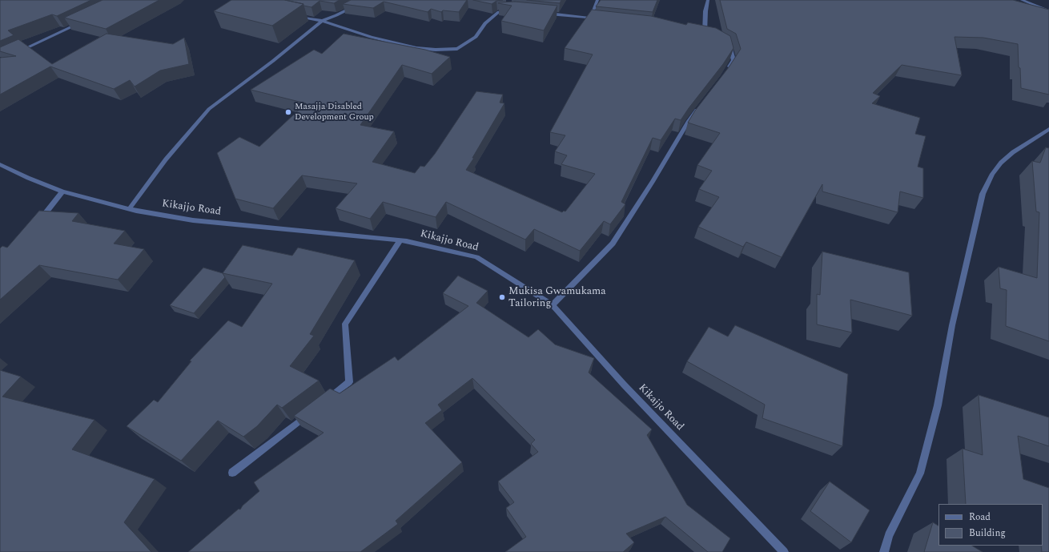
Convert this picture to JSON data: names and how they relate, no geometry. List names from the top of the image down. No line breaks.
{"streets":{"street":["Kikajjo Road"]},"places":["Masajja Disabled Development Group","Mukisa Gwamukama Tailoring"],"legend":["Road","Building"]}
